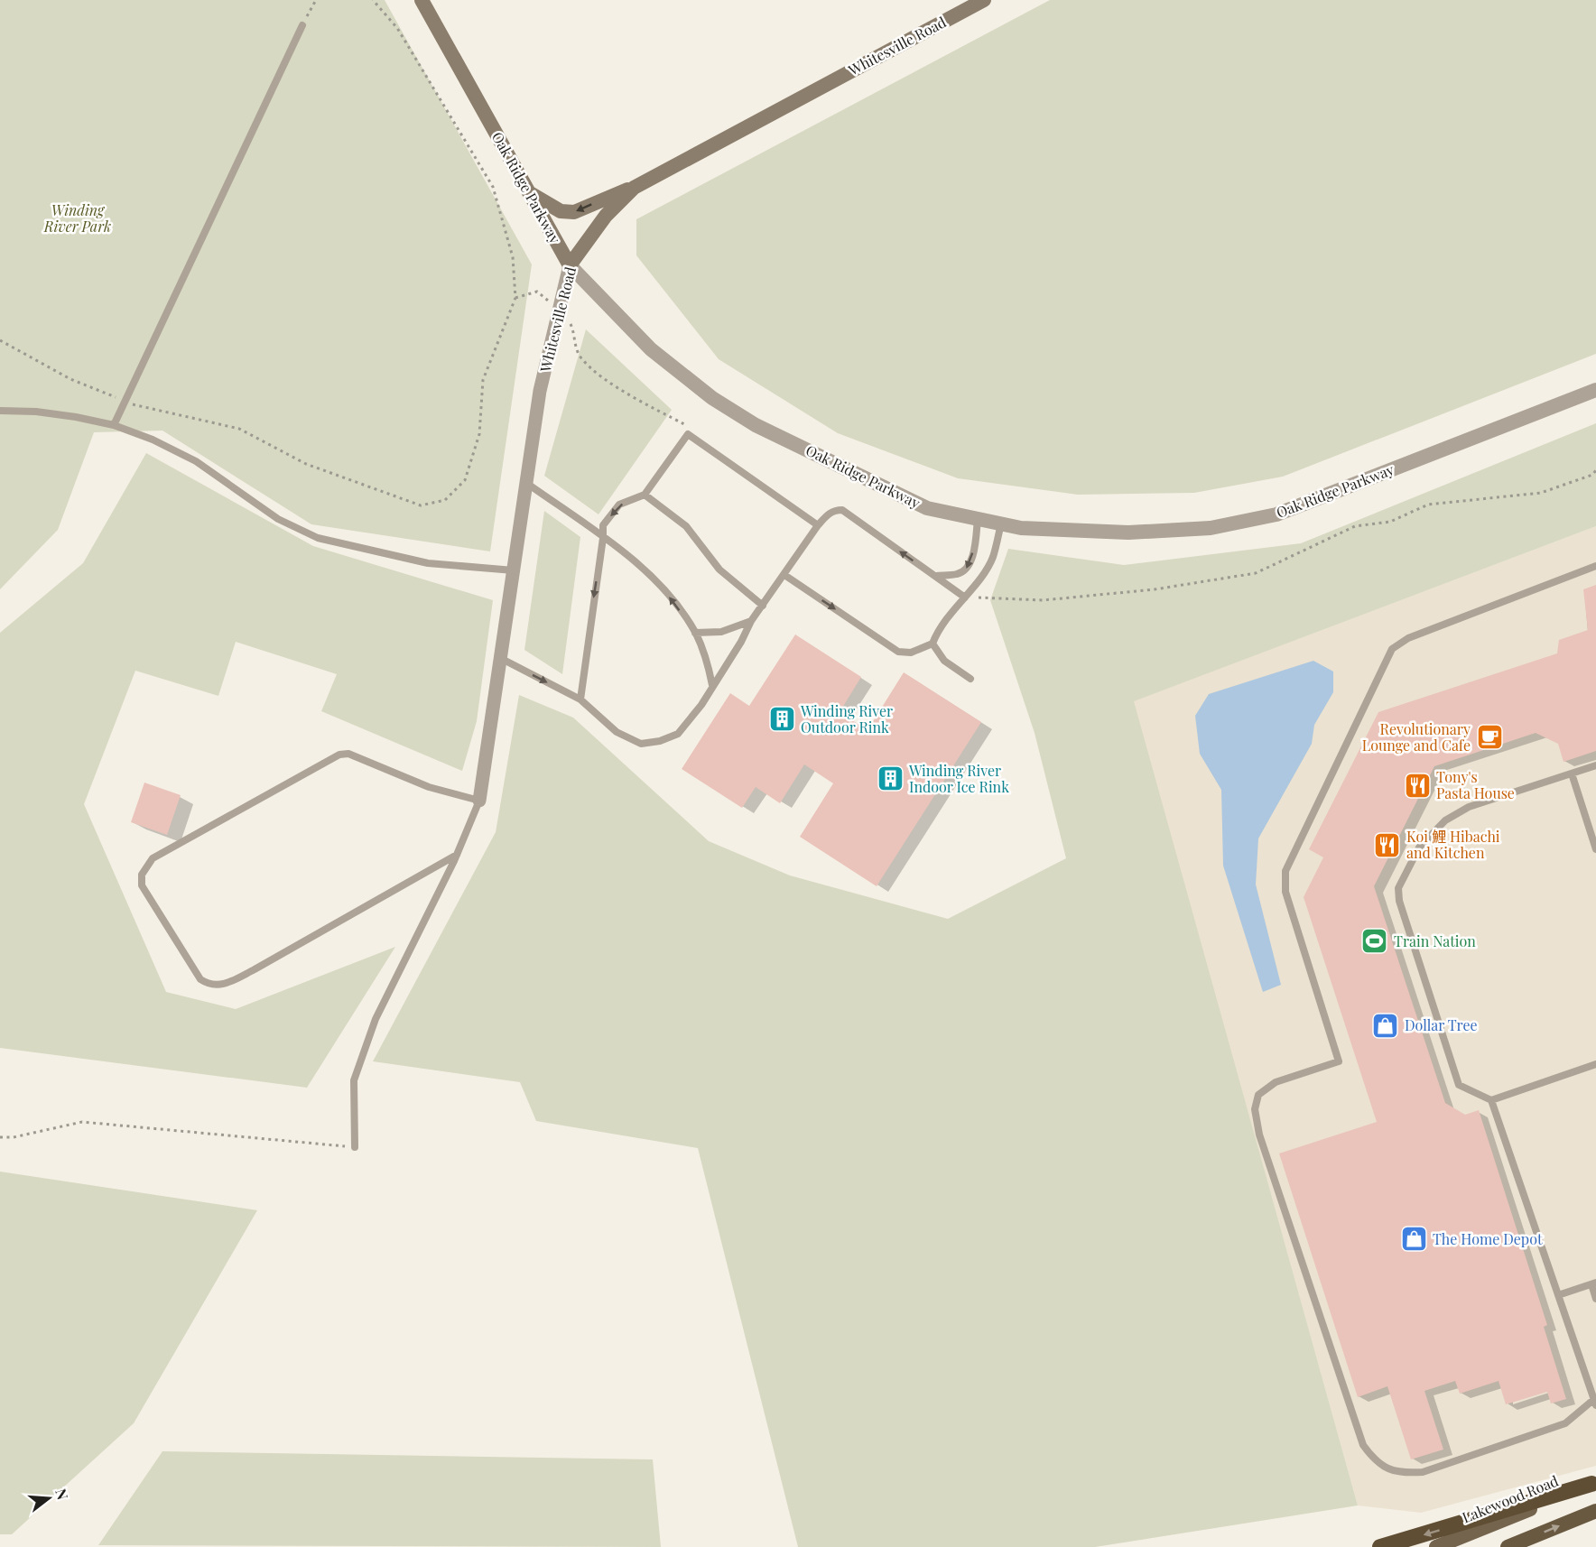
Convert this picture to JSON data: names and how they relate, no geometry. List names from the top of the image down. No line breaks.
{"streets":{"main road":["Whitesville Road","Oak Ridge Parkway","Lakewood Road"]},"crossings":[["Whitesville Road","Oak Ridge Parkway"]],"parks":["Winding River Park"],"places":{"building":["Winding River Outdoor Rink","Winding River Indoor Ice Rink"],"cafe":["Revolutionary Lounge and Cafe"],"restaurant":["Tony's Pasta House","Koi 鯉 Hibachi and Kitchen"],"sports":["Train Nation"],"shop":["Dollar Tree","The Home Depot"]},"north":"right"}
